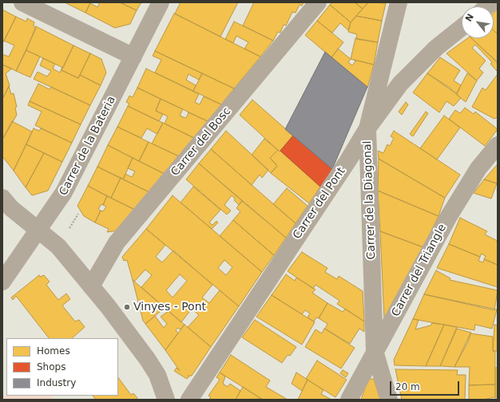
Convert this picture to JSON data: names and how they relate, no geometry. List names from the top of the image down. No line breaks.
{"streets":{"street":["Carrer del Bosc","Carrer de la Bateria","Carrer de la Diagonal","Carrer del Pont","Carrer del Triangle"]},"crossings":[["Carrer de la Diagonal","Carrer del Pont"],["Carrer de la Diagonal","Carrer del Triangle"]],"places":["Vinyes - Pont"],"legend":["Homes","Shops","Industry"],"scale_bar":"20 m","north":"top left"}
